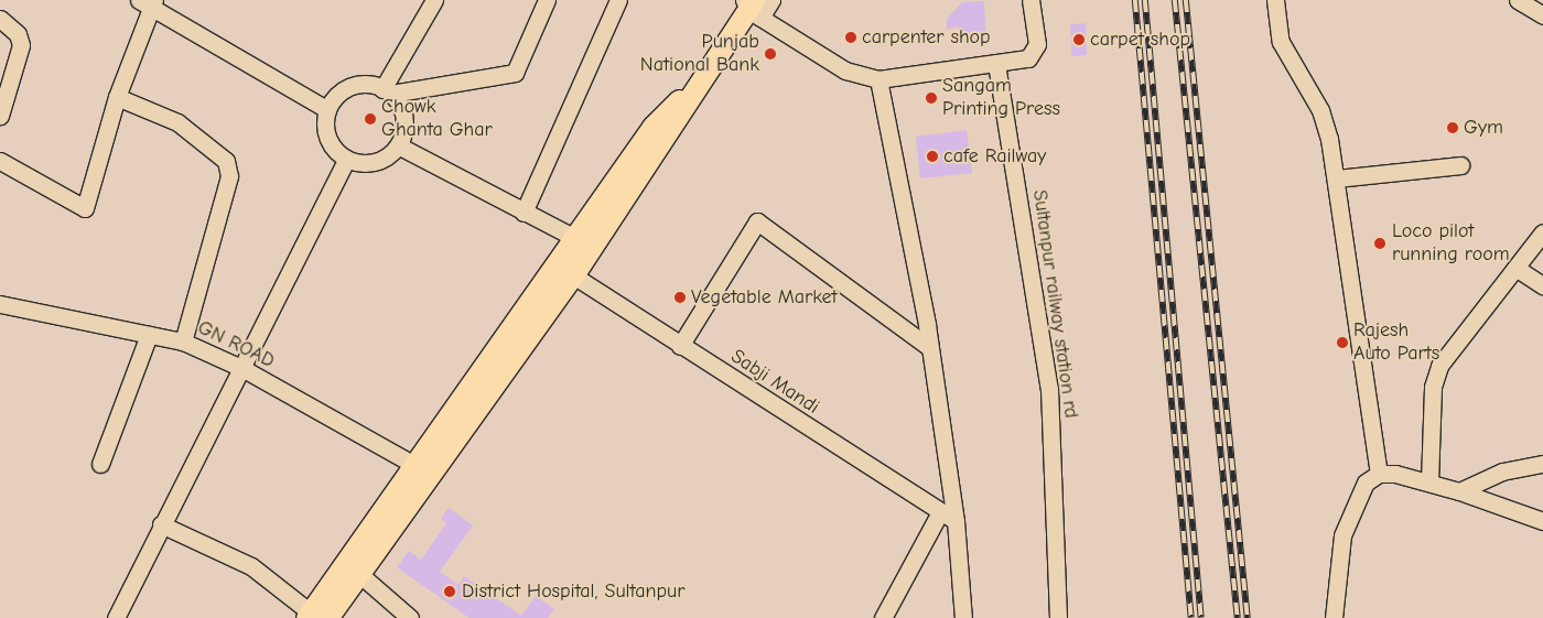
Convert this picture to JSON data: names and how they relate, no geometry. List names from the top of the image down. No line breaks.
{"streets":{"street":["Sultanpur railway station rd","GN ROAD","Sabji Mandi"]},"places":["carpenter shop","carpet shop","Punjab National Bank","Sangam Printing Press","Chowk Ghanta Ghar","Gym","cafe Railway","Loco pilot running room","Vegetable Market","Rajesh Auto Parts","District Hospital, Sultanpur"]}
